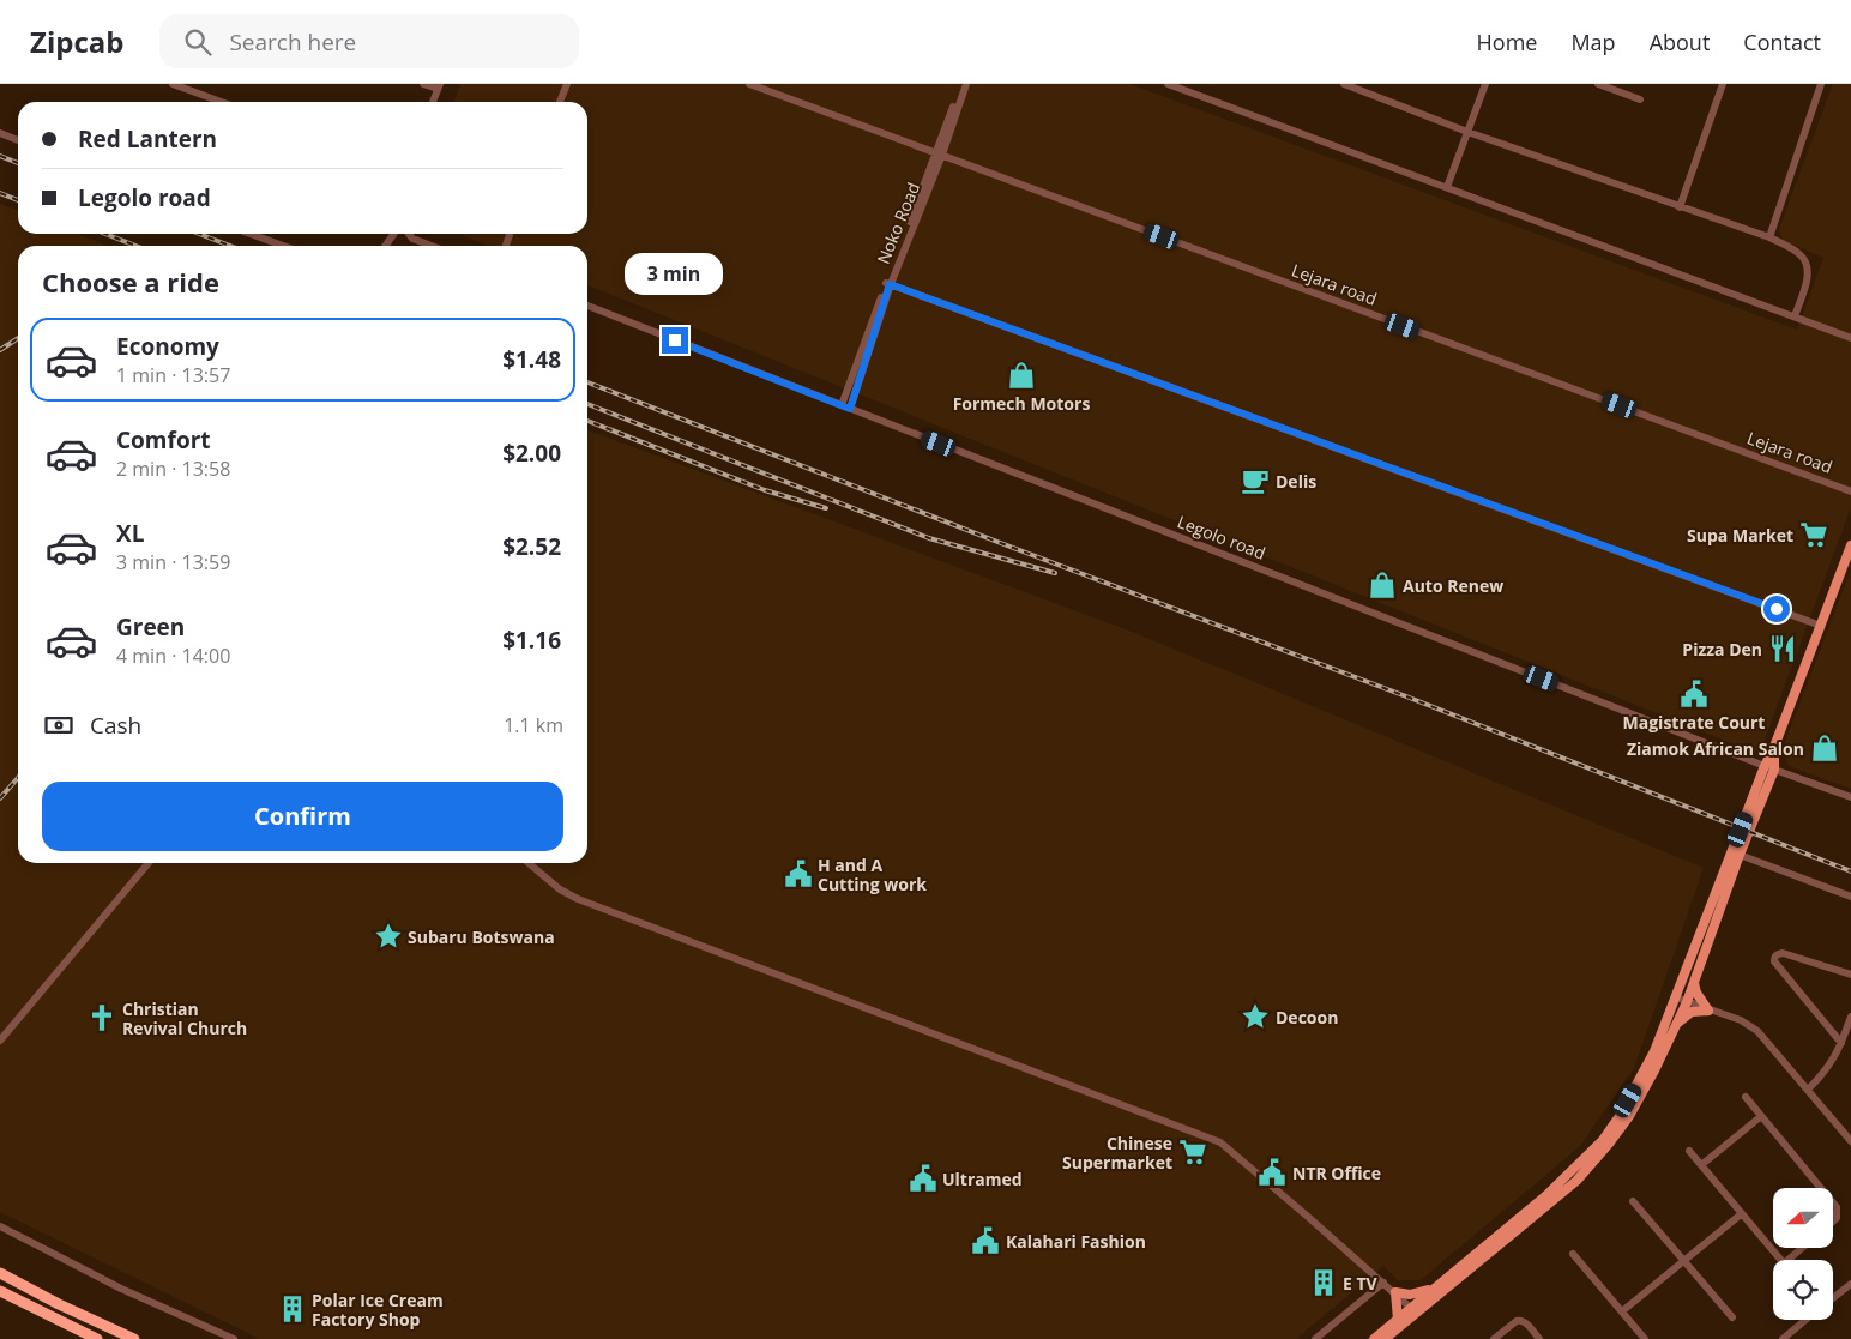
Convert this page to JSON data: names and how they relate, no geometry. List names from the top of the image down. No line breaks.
{"streets":{"street":["Noko Road","Lejara road","Legolo road"]},"crossings":[["Noko Road","Lejara road"],["Noko Road","Legolo road"]],"places":{"shop":["Formech Motors","Auto Renew","Ziamok African Salon"],"cafe":["Delis"],"supermarket":["Supa Market","Chinese Supermarket"],"restaurant":["Pizza Den"],"public building":["Magistrate Court","H and A Cutting work","NTR Office","Ultramed","Kalahari Fashion"],"place":["Subaru Botswana","Decoon"],"church":["Christian Revival Church"],"building":["E TV","Polar Ice Cream Factory Shop"]},"north":"left","page":{"header":"Zipcab","search":"Search here","nav":["Home","Map","About","Contact"],"banner":["Red Lantern","Legolo road"],"heading":"Choose a ride","bubble":"3 min","list":[{"name":"Economy","note":"1 min · 13:57","value":"$1.48"},{"name":"Comfort","note":"2 min · 13:58","value":"$2.00"},{"name":"XL","note":"3 min · 13:59","value":"$2.52"},{"name":"Green","note":"4 min · 14:00","value":"$1.16"}],"pay":["Cash","1.1 km"],"buttons":"Confirm"}}
